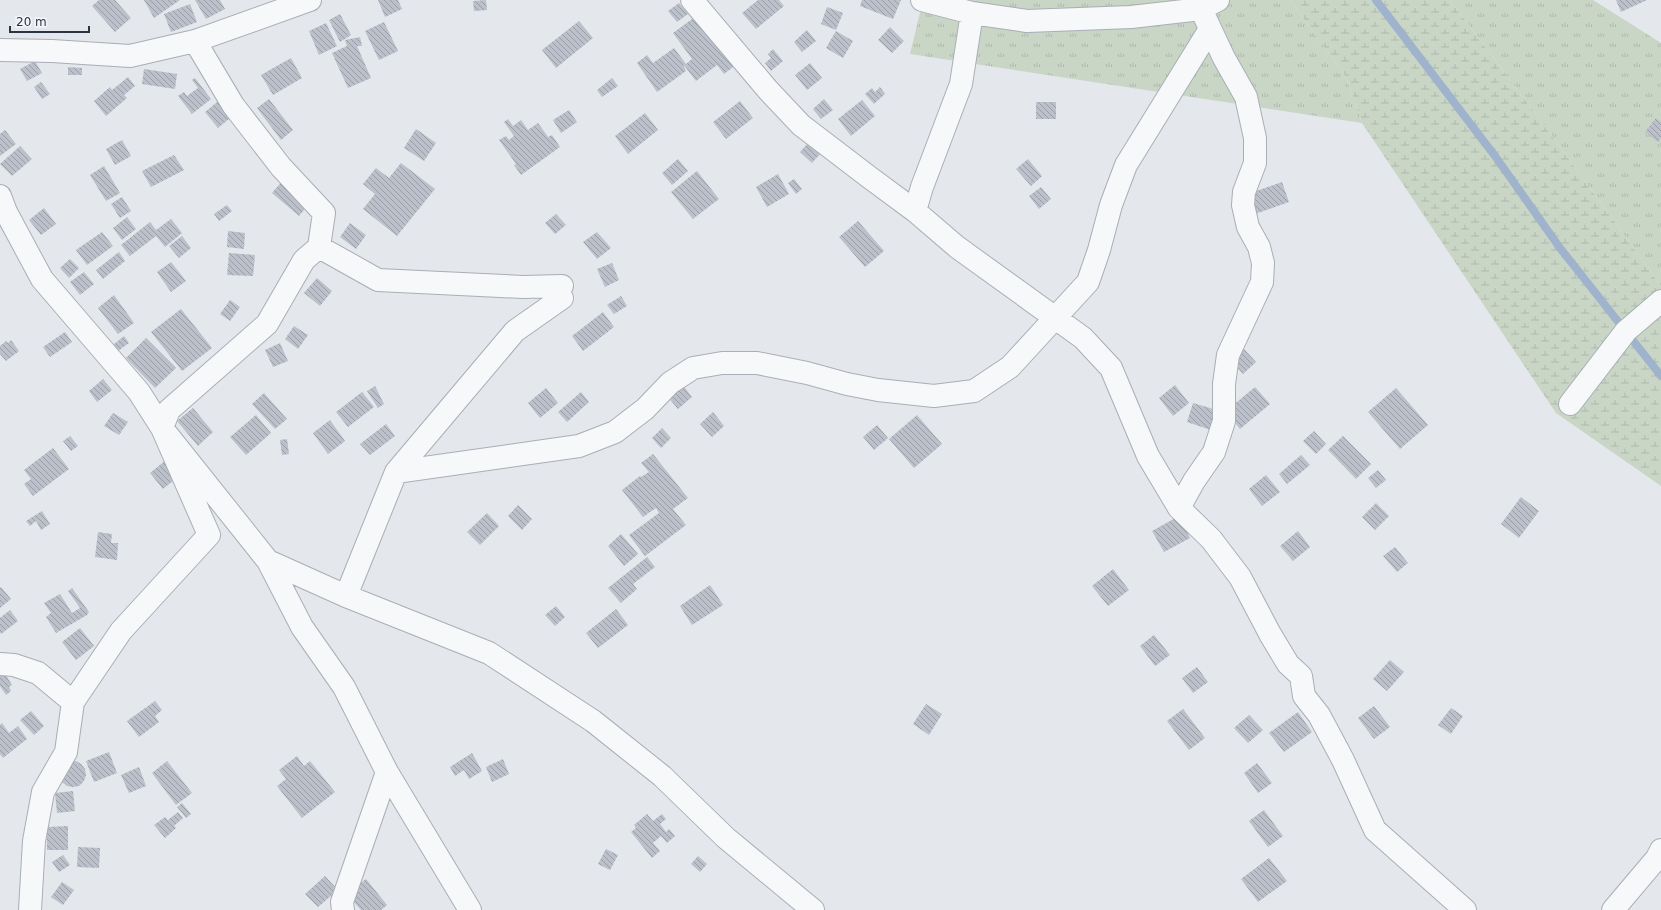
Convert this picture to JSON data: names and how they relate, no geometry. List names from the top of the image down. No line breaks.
{"scale_bar":"20 m"}
